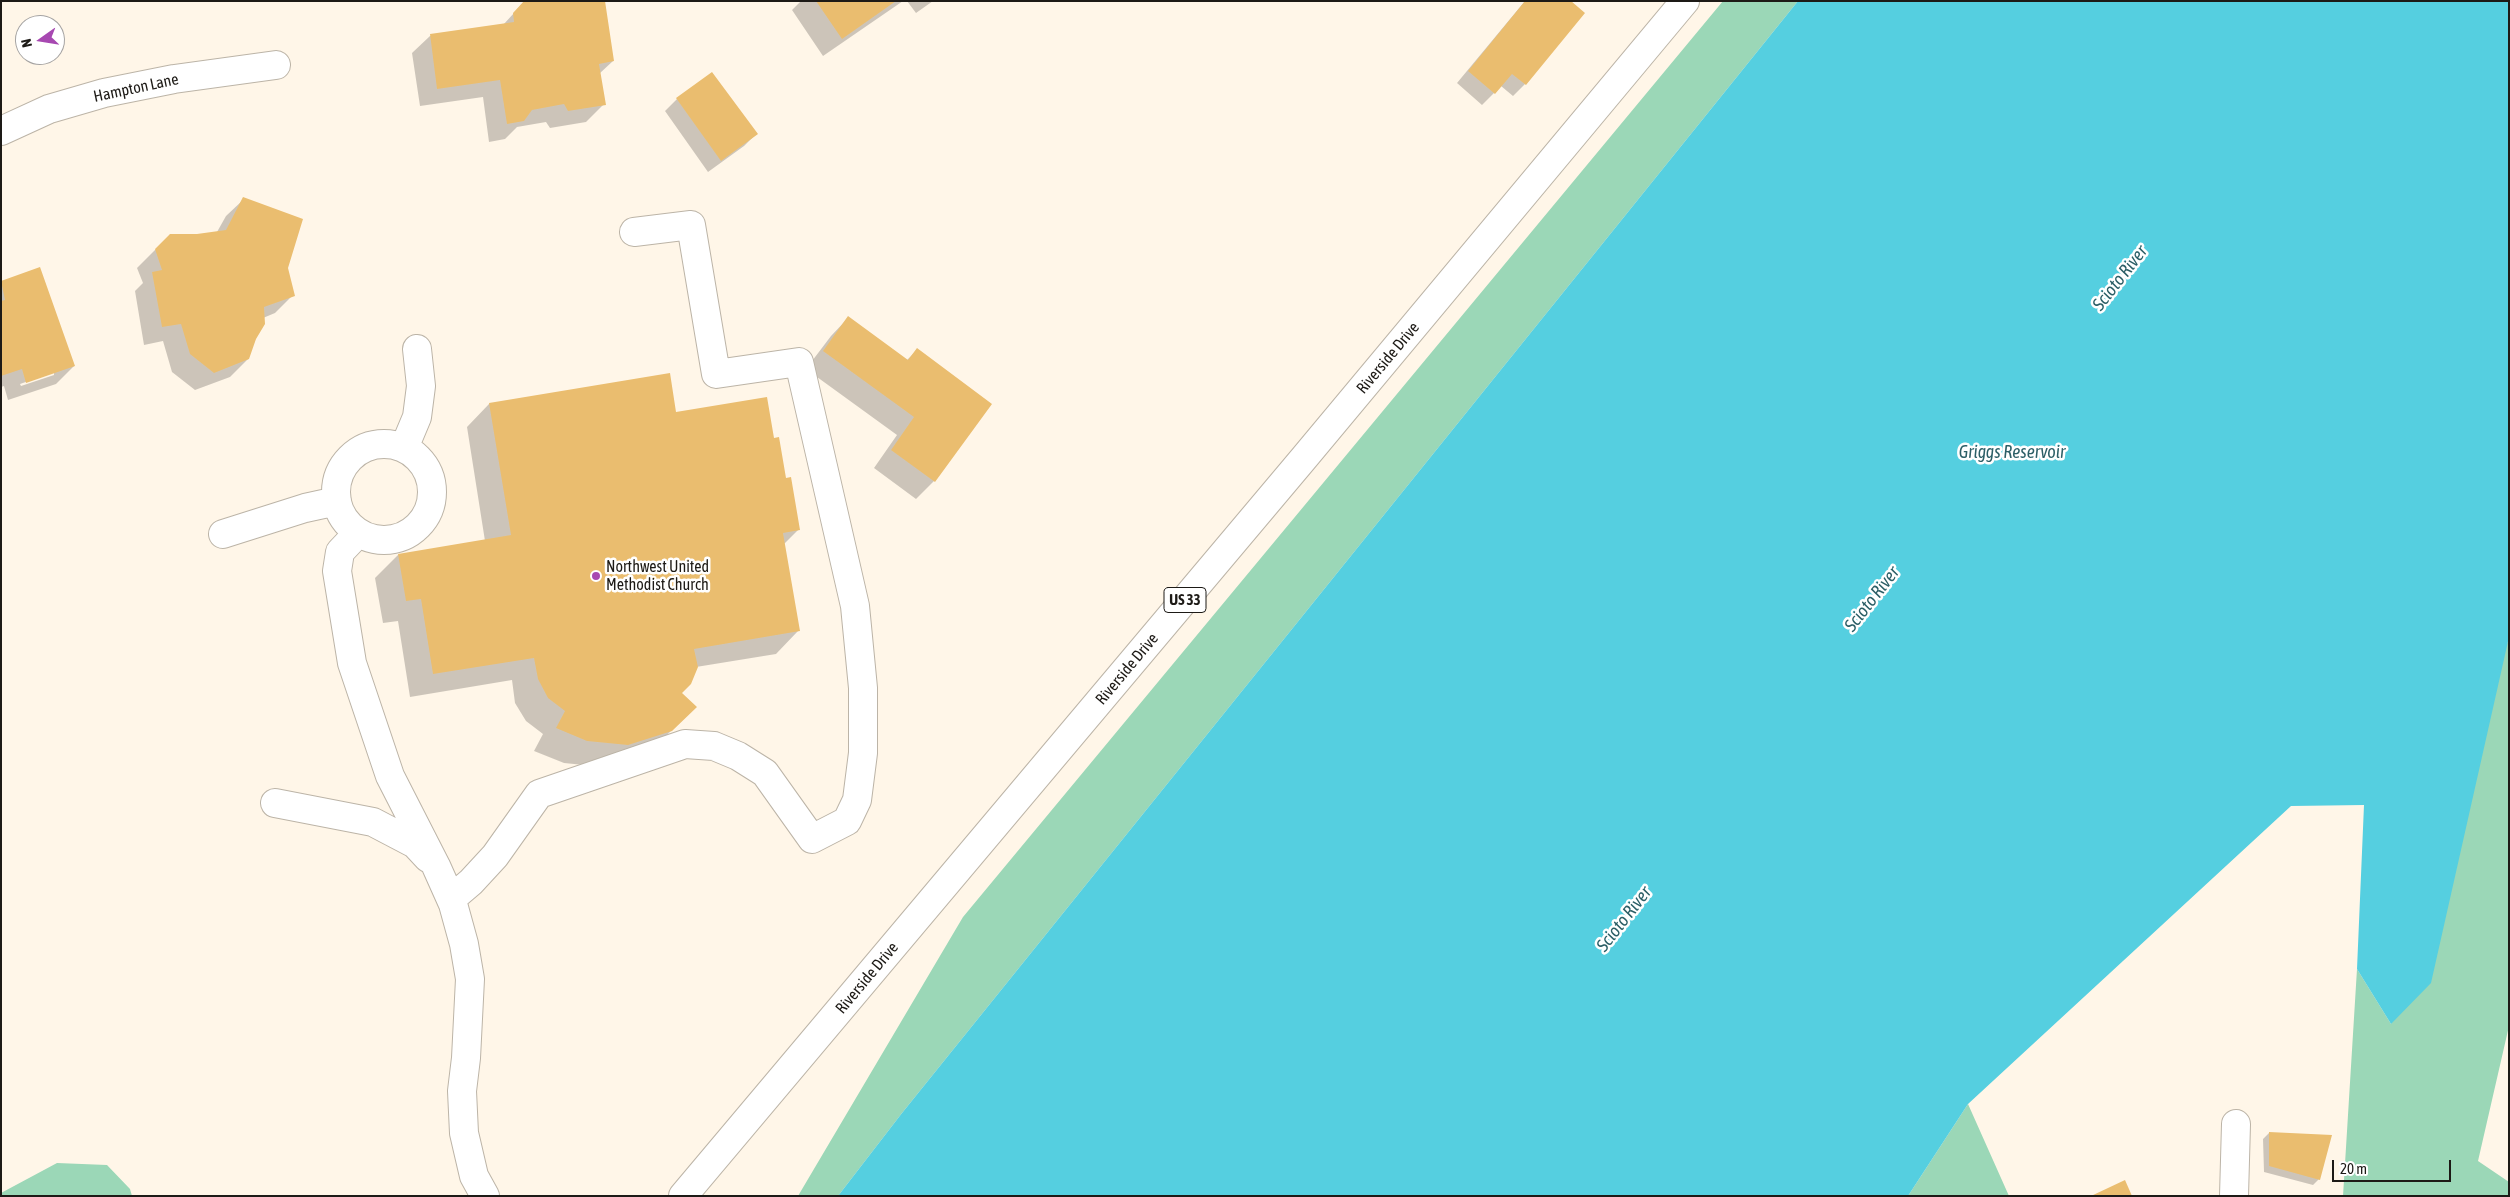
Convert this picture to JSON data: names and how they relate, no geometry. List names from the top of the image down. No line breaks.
{"streets":{"main road":["Hampton Lane","Riverside Drive","US 33"]},"water":["Scioto River","Griggs Reservoir"],"places":["Northwest United Methodist Church"],"scale_bar":"20 m","north":"left"}
